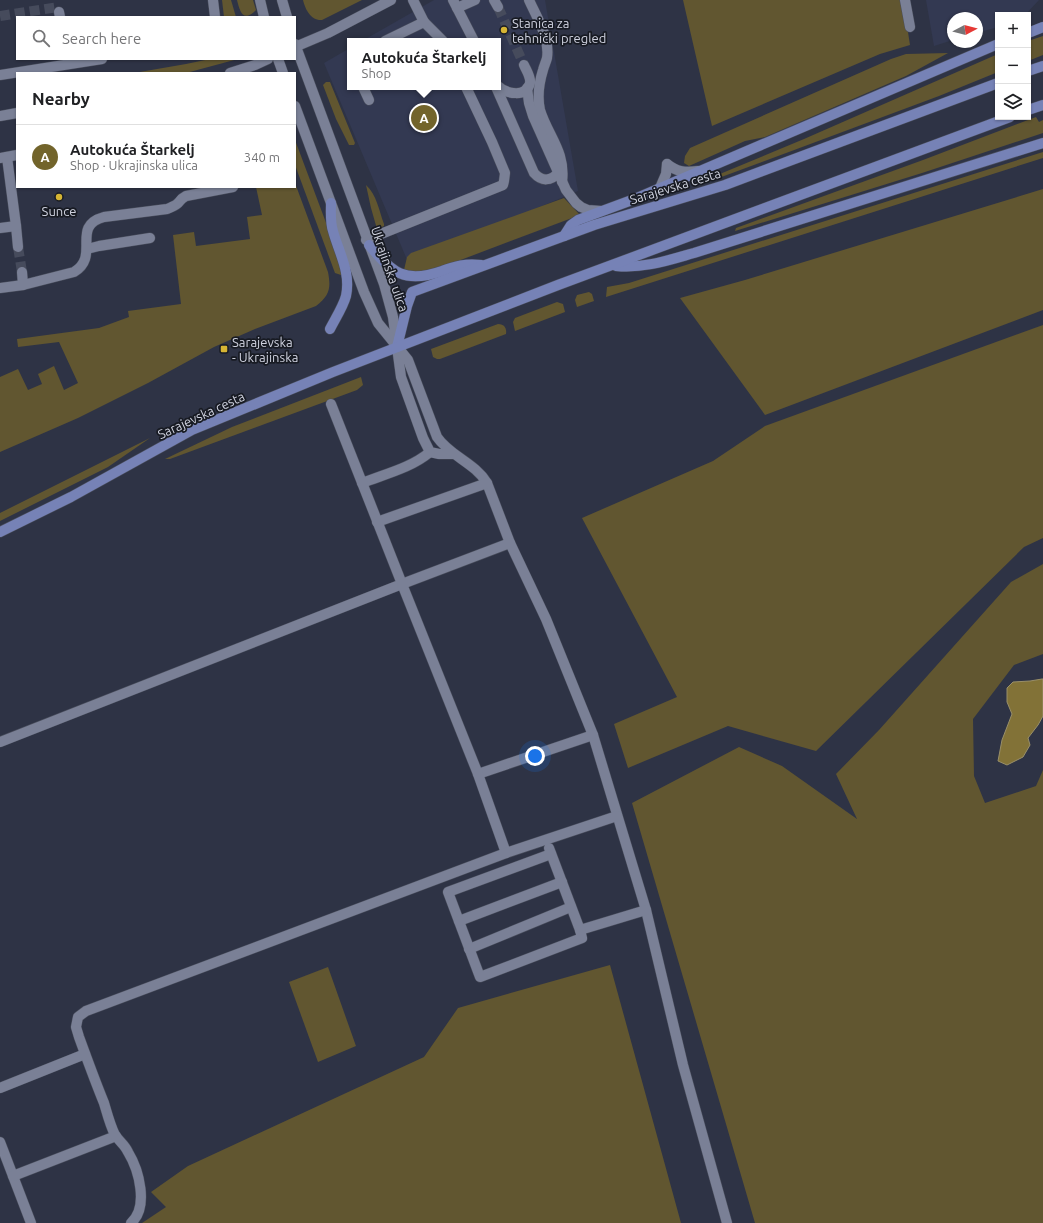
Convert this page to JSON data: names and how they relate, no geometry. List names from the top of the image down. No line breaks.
{"streets":{"main road":["Sarajevska cesta"],"street":["Ukrajinska ulica"]},"crossings":[["Sarajevska cesta","Ukrajinska ulica"]],"places":{"other":["Stanica za tehnički pregled","Sunce"],"transit":["Sarajevska - Ukrajinska"]},"north":"right","page":{"map_buttons":["+","−"],"search":"Search here","popup":["Autokuća Štarkelj","Shop"],"heading":"Nearby","pins":"A","list":[{"mark":"A","name":"Autokuća Štarkelj","note":"Shop · Ukrajinska ulica","value":"340 m"}]}}
